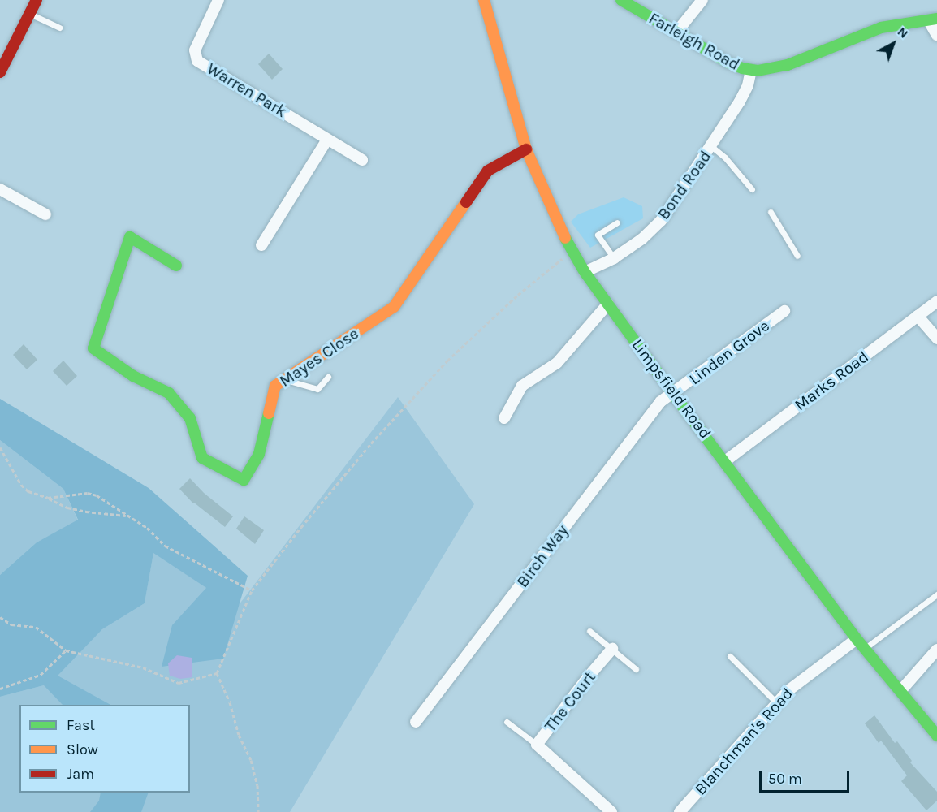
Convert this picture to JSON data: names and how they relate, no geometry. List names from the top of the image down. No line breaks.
{"streets":{"street":["Farleigh Road","Warren Park","Bond Road","Linden Grove","Mayes Close","Marks Road","Limpsfield Road","Birch Way","The Court","Blanchman's Road"]},"crossings":[["Farleigh Road","Bond Road"],["Bond Road","Limpsfield Road"],["Linden Grove","Limpsfield Road"],["Linden Grove","Birch Way"],["Mayes Close","Limpsfield Road"],["Marks Road","Limpsfield Road"],["Limpsfield Road","Birch Way"],["Limpsfield Road","Blanchman's Road"]],"legend":["Fast","Slow","Jam"],"scale_bar":"50 m","north":"top right"}
